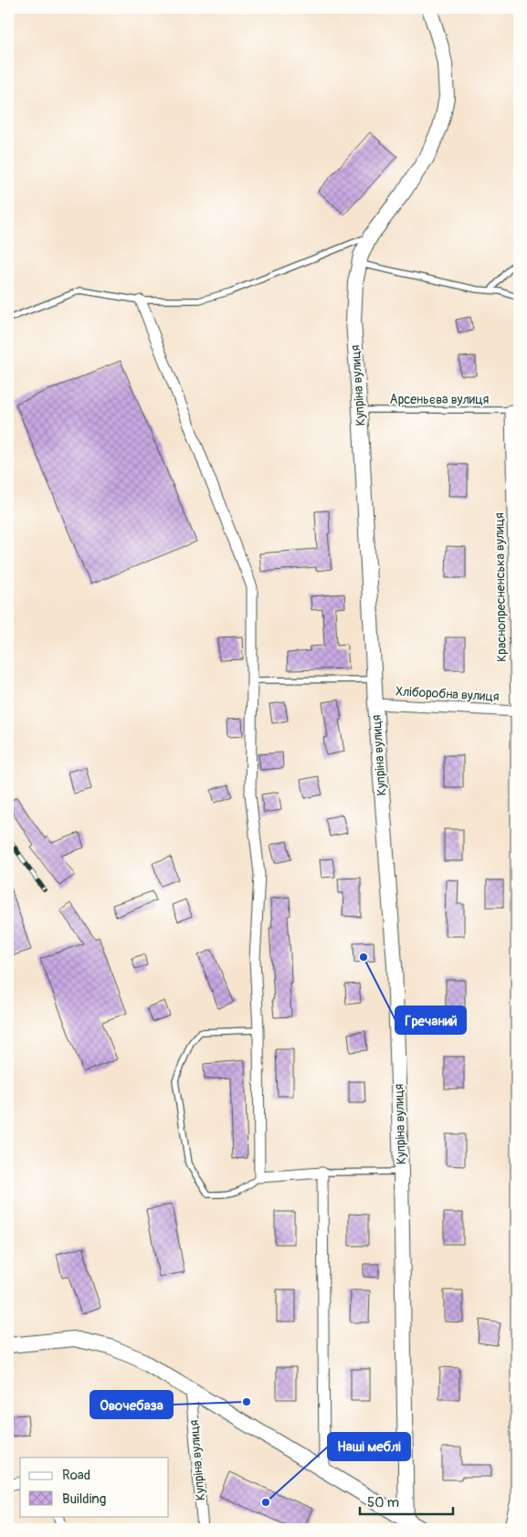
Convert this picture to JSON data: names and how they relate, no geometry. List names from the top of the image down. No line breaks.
{"streets":{"main road":["Купріна вулиця"],"street":["Краснопресненська вулиця","Хліборобна вулиця"],"lane":["Арсеньєва вулиця"]},"crossings":[["Купріна вулиця","Арсеньєва вулиця"],["Купріна вулиця","Хліборобна вулиця"],["Арсеньєва вулиця","Краснопресненська вулиця"],["Краснопресненська вулиця","Хліборобна вулиця"]],"places":["Гречаний","Овочебаза","Наші меблі"],"legend":["Road","Building"],"scale_bar":"50 m"}
